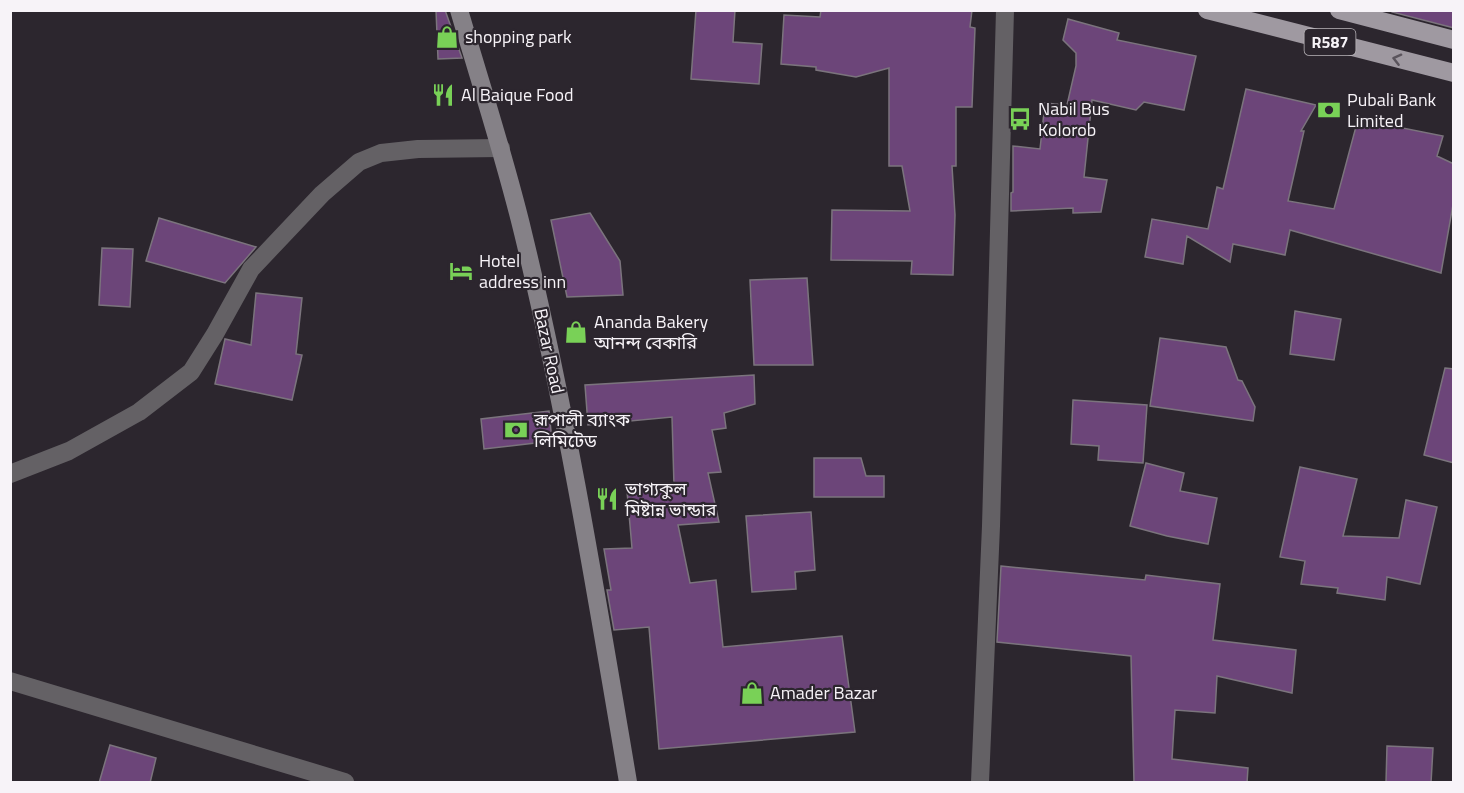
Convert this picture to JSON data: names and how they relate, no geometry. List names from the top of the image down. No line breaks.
{"streets":{"main road":["R587"],"street":["Bazar Road"]},"places":{"shop":["shopping park","Ananda Bakery আনন্দ বেকারি","Amader Bazar"],"restaurant":["Al Baique Food","ভাগ্যকুল মিষ্টান্ন ভান্ডার"],"bank":["Pubali Bank Limited","রূপালী ব্যাংক লিমিটেড"],"bus stop":["Nabil Bus Kolorob"],"hotel":["Hotel address inn"]}}
